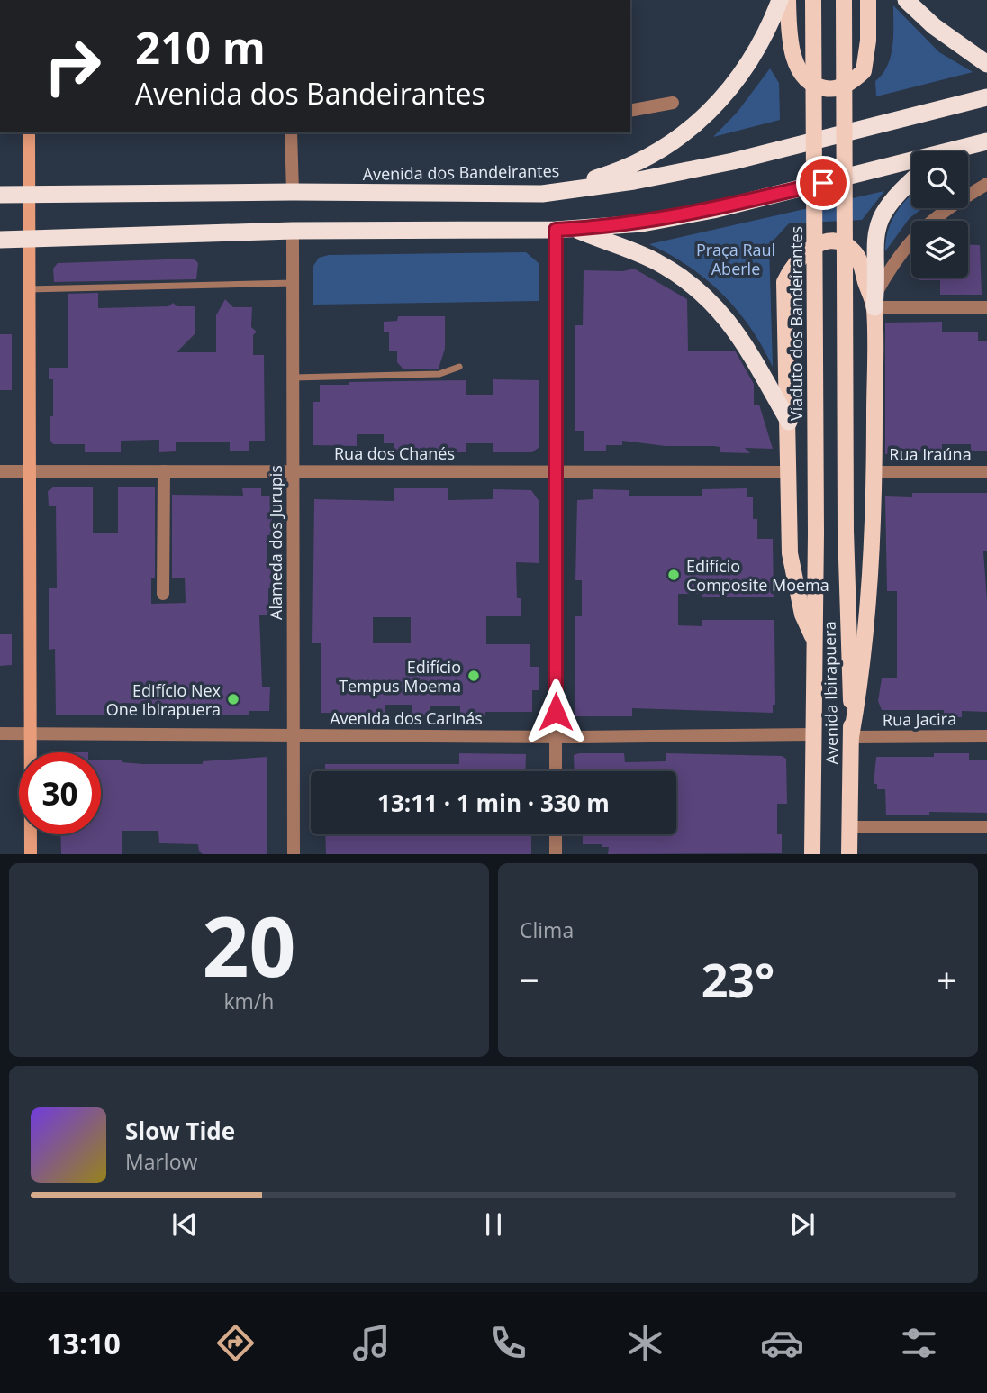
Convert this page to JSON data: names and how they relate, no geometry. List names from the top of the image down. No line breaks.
{"streets":{"highway":["Avenida dos Bandeirantes"],"main road":["Viaduto dos Bandeirantes","Avenida Ibirapuera"],"street":["Rua dos Chanés","Rua Iraúna","Alameda dos Jurupis","Avenida dos Carinás","Rua Jacira"]},"crossings":[["Viaduto dos Bandeirantes","Avenida Ibirapuera"],["Rua dos Chanés","Alameda dos Jurupis"],["Alameda dos Jurupis","Avenida dos Carinás"],["Avenida Ibirapuera","Avenida dos Carinás"],["Avenida Ibirapuera","Rua Jacira"]],"parks":["Praça Raul Aberle"],"places":["Edifício Composite Moema","Edifício Tempus Moema","Edifício Nex One Ibirapuera"],"page":{"turn":["210 m","Avenida dos Bandeirantes"],"limit":"30","trip":"13:11 · 1 min · 330 m","tile":[["20","km/h"],"Clima"],"heat":["−","23°","+"],"song":["Slow Tide","Marlow"],"tabs":"13:10"}}
